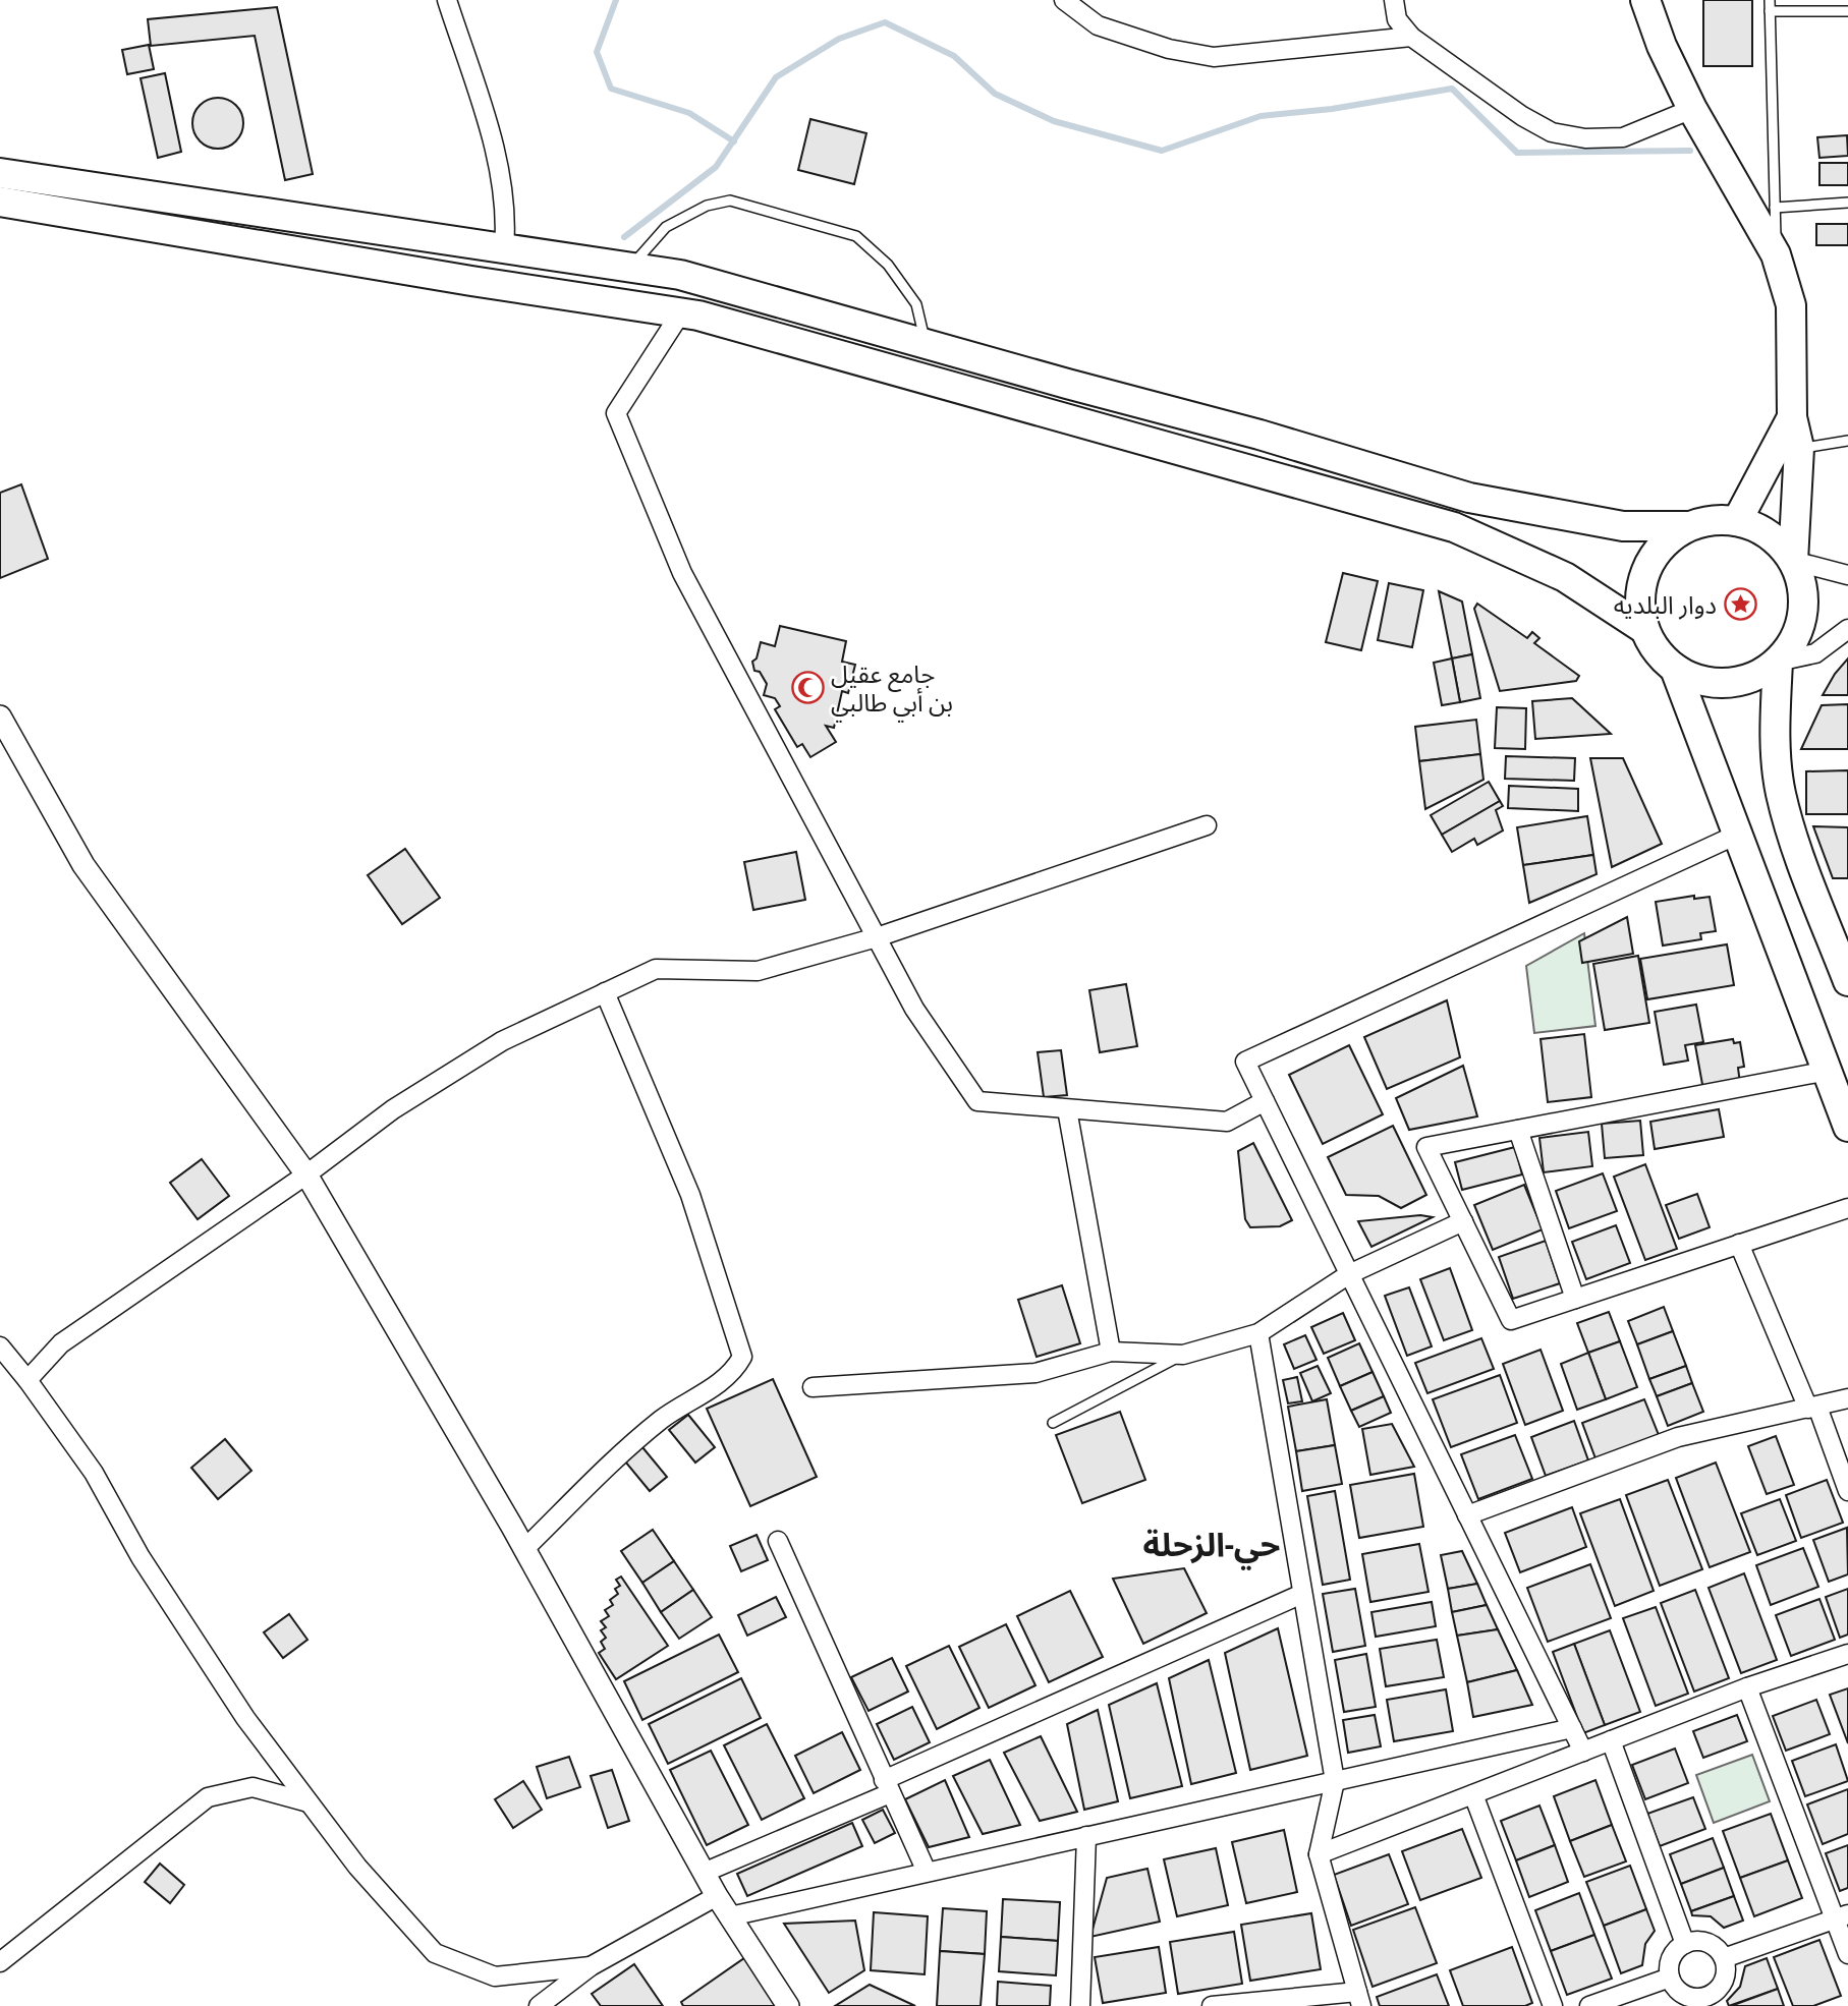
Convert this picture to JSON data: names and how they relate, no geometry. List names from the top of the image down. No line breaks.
{"districts":["حي-الزحلة"],"places":{"place":["دوار البلديه"],"mosque":["جامع عقيل بن أبي طالبي"]}}
